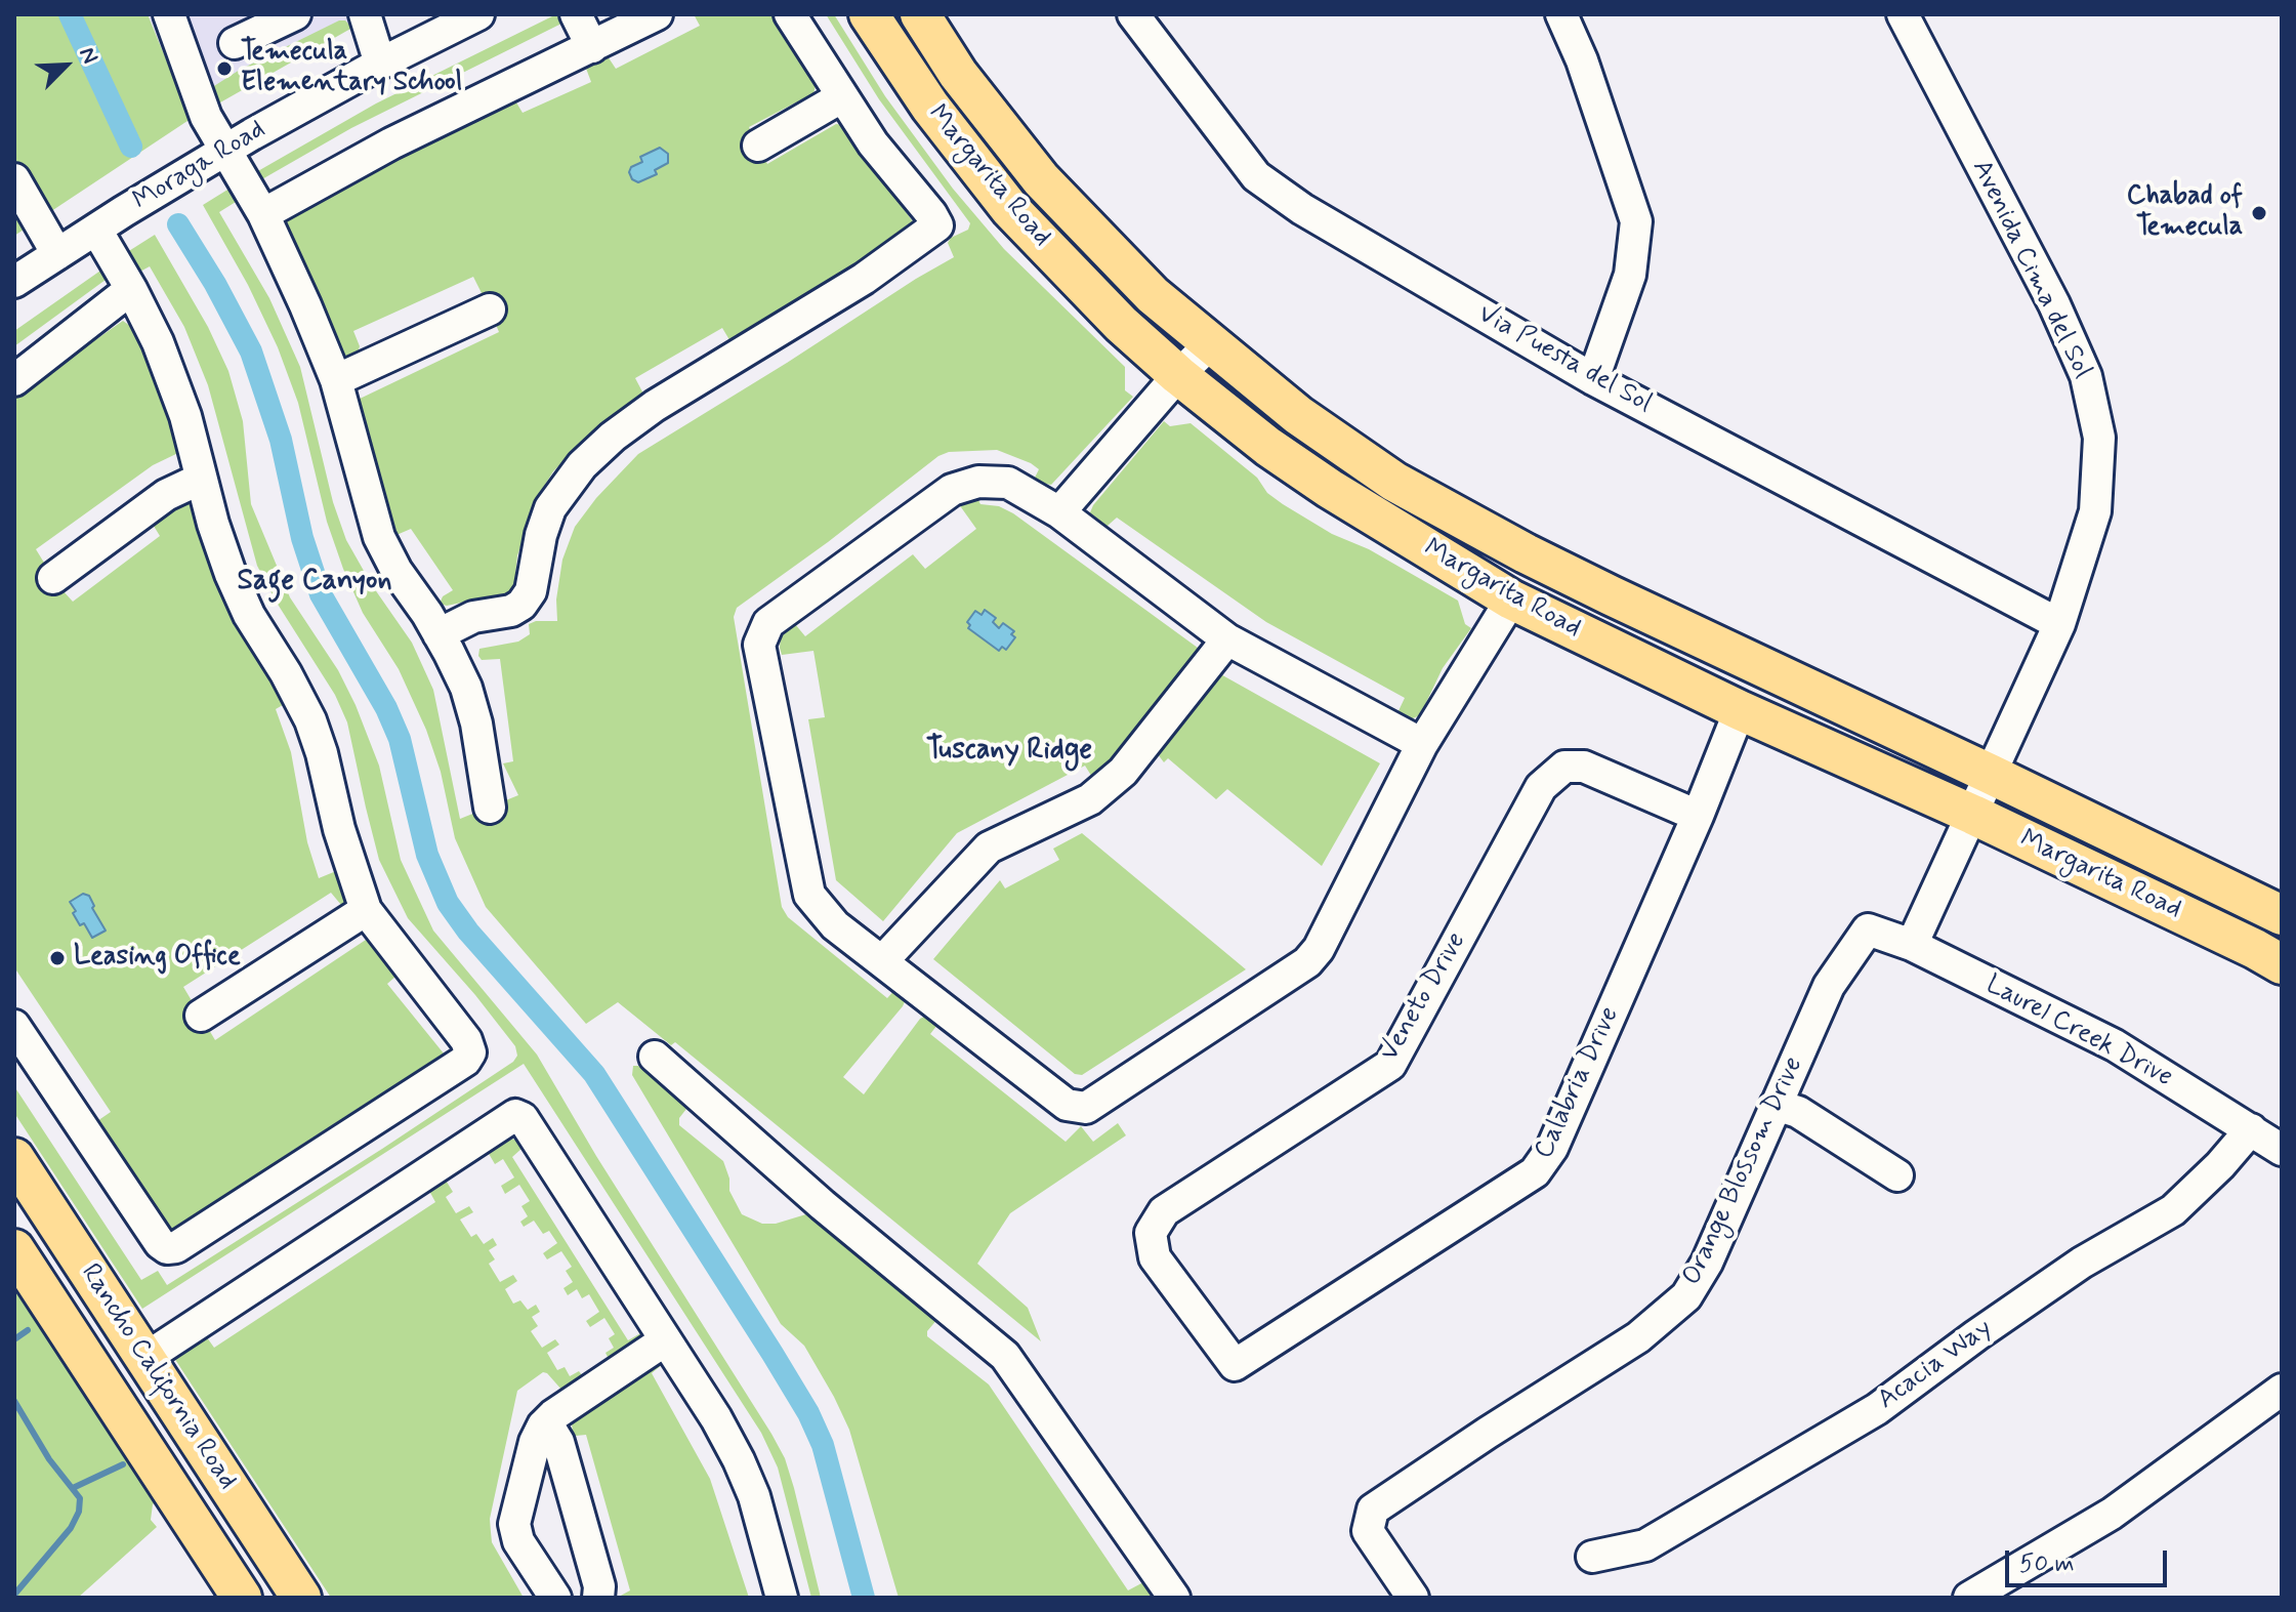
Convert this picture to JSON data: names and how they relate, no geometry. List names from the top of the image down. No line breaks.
{"streets":{"main road":["Margarita Road","Rancho California Road"],"street":["Moraga Road","Avenida Cima del Sol","Via Puesta del Sol","Veneto Drive","Laurel Creek Drive","Calabria Drive","Orange Blossom Drive","Acacia Way"]},"crossings":[["Margarita Road","Avenida Cima del Sol"],["Margarita Road","Calabria Drive"],["Avenida Cima del Sol","Via Puesta del Sol"],["Avenida Cima del Sol","Laurel Creek Drive"],["Veneto Drive","Calabria Drive"],["Laurel Creek Drive","Orange Blossom Drive"],["Laurel Creek Drive","Acacia Way"]],"districts":["Sage Canyon","Tuscany Ridge"],"places":["Temecula Elementary School","Chabad of Temecula","Leasing Office"],"scale_bar":"50 m","north":"top right"}
